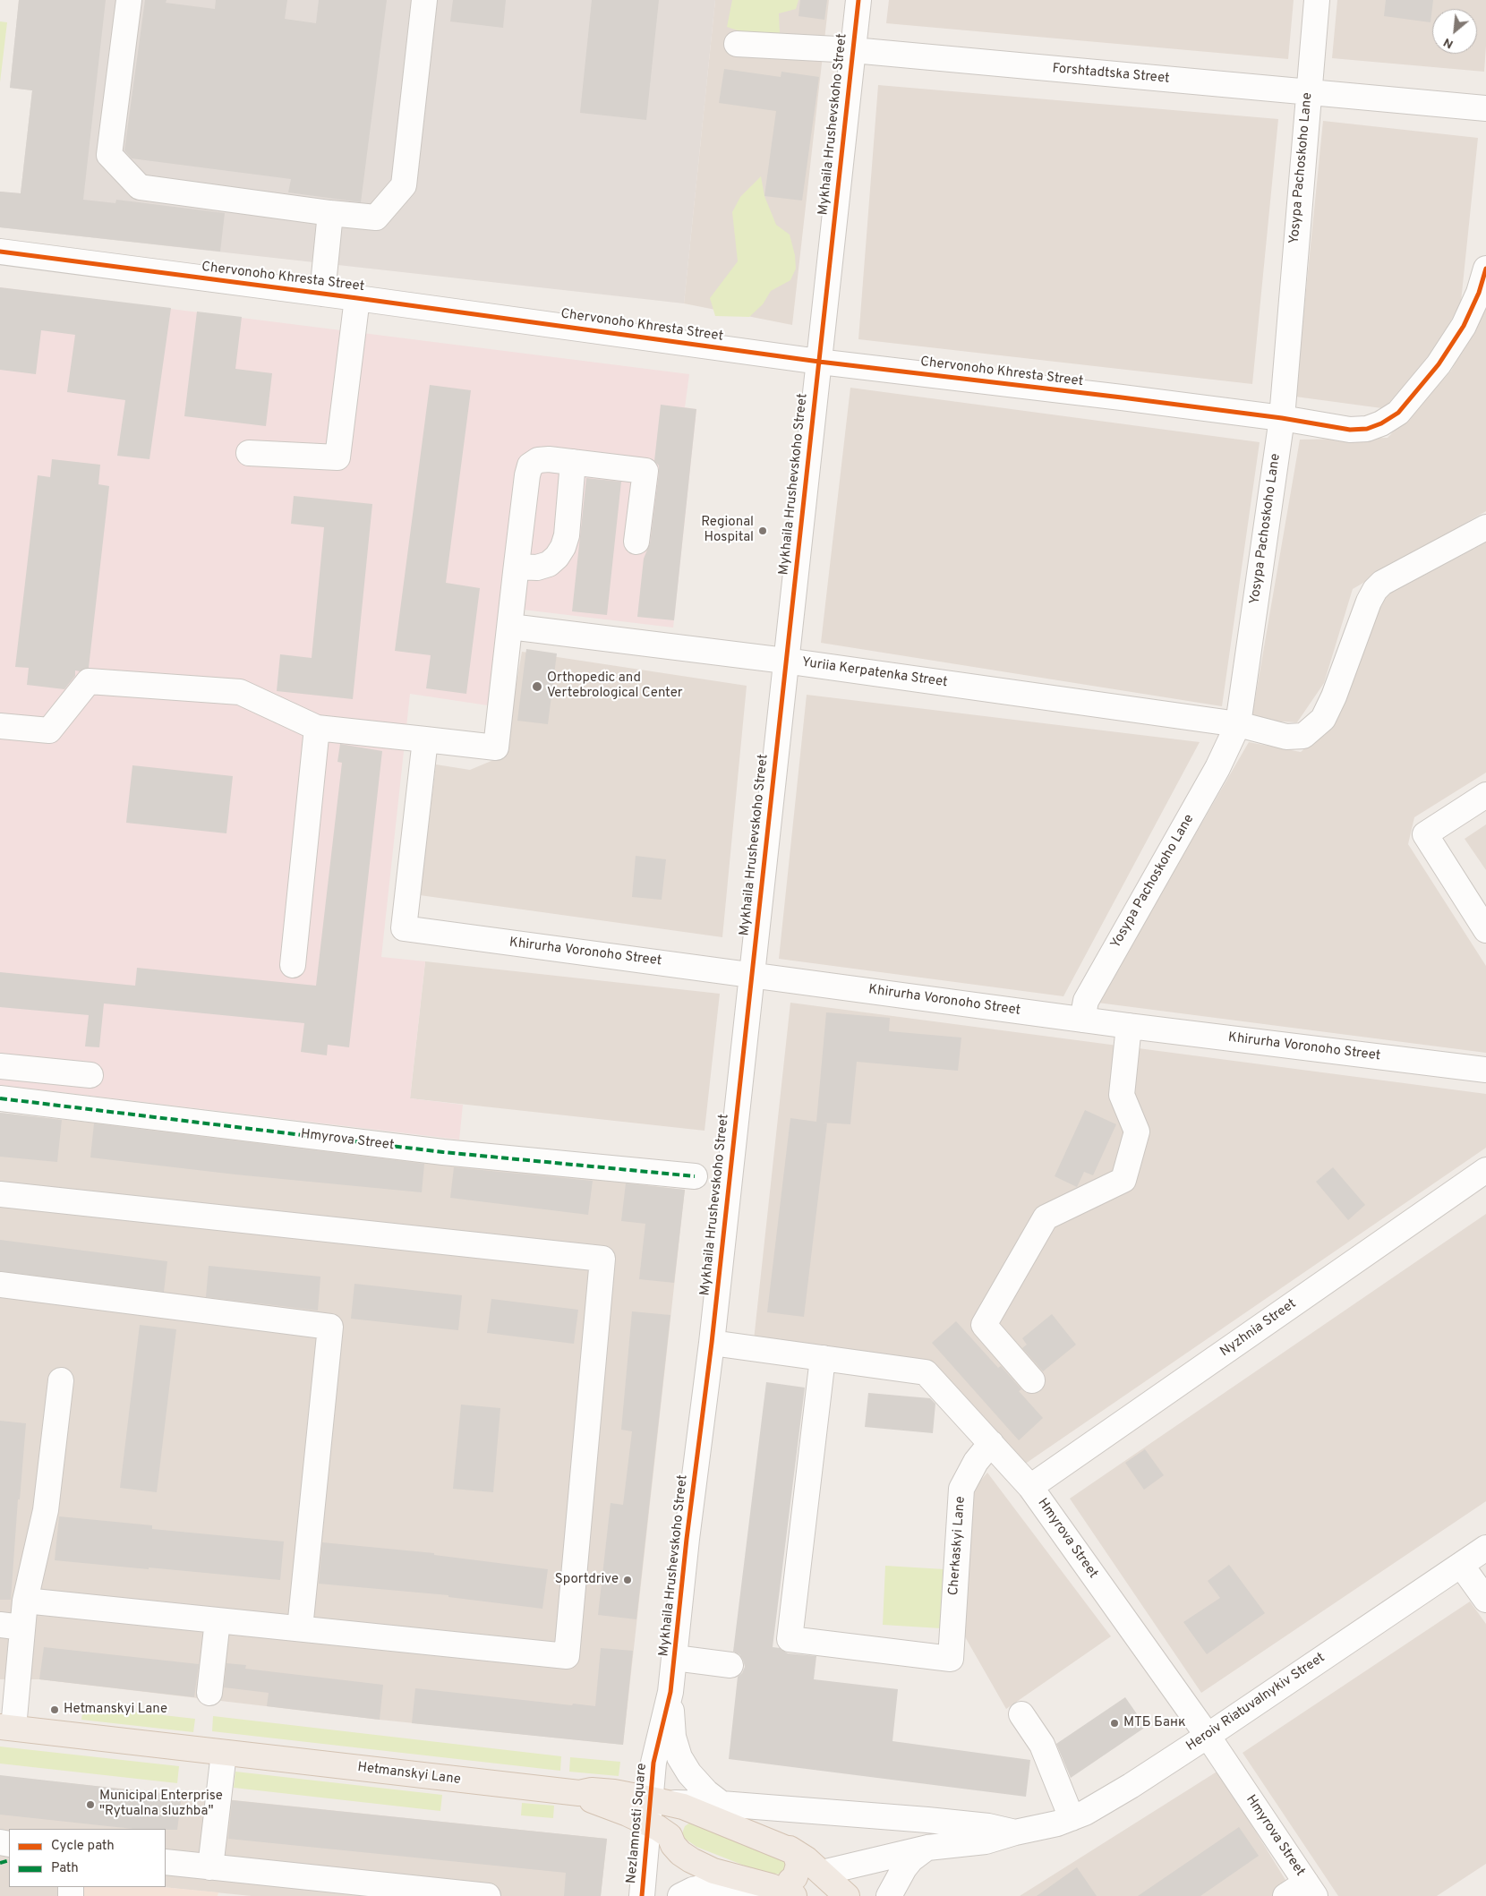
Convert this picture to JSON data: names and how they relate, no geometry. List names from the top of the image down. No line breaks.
{"streets":{"main road":["Hetmanskyi Lane","Nezlamnosti Square"],"street":["Forshtadtska Street","Mykhaila Hrushevskoho Street","Yosypa Pachoskoho Lane","Chervonoho Khresta Street","Yuriia Kerpatenka Street","Khirurha Voronoho Street","Hmyrova Street","Nyzhnia Street","Cherkaskyi Lane","Heroiv Riatuvalnykiv Street"]},"crossings":[["Forshtadtska Street","Mykhaila Hrushevskoho Street"],["Forshtadtska Street","Yosypa Pachoskoho Lane"],["Mykhaila Hrushevskoho Street","Chervonoho Khresta Street"],["Mykhaila Hrushevskoho Street","Yuriia Kerpatenka Street"],["Mykhaila Hrushevskoho Street","Khirurha Voronoho Street"],["Mykhaila Hrushevskoho Street","Hmyrova Street"],["Mykhaila Hrushevskoho Street","Nezlamnosti Square"],["Yosypa Pachoskoho Lane","Chervonoho Khresta Street"],["Yosypa Pachoskoho Lane","Yuriia Kerpatenka Street"],["Yosypa Pachoskoho Lane","Khirurha Voronoho Street"],["Hmyrova Street","Nyzhnia Street"],["Hmyrova Street","Cherkaskyi Lane"],["Hmyrova Street","Heroiv Riatuvalnykiv Street"],["Heroiv Riatuvalnykiv Street","Nezlamnosti Square"],["Hetmanskyi Lane","Nezlamnosti Square"]],"places":["Regional Hospital","Orthopedic and Vertebrological Center","Sportdrive","Hetmanskyi Lane","МТБ Банк","Municipal Enterprise \"Rytualna sluzhba\""],"legend":["Cycle path","Path"],"north":"bottom left"}
